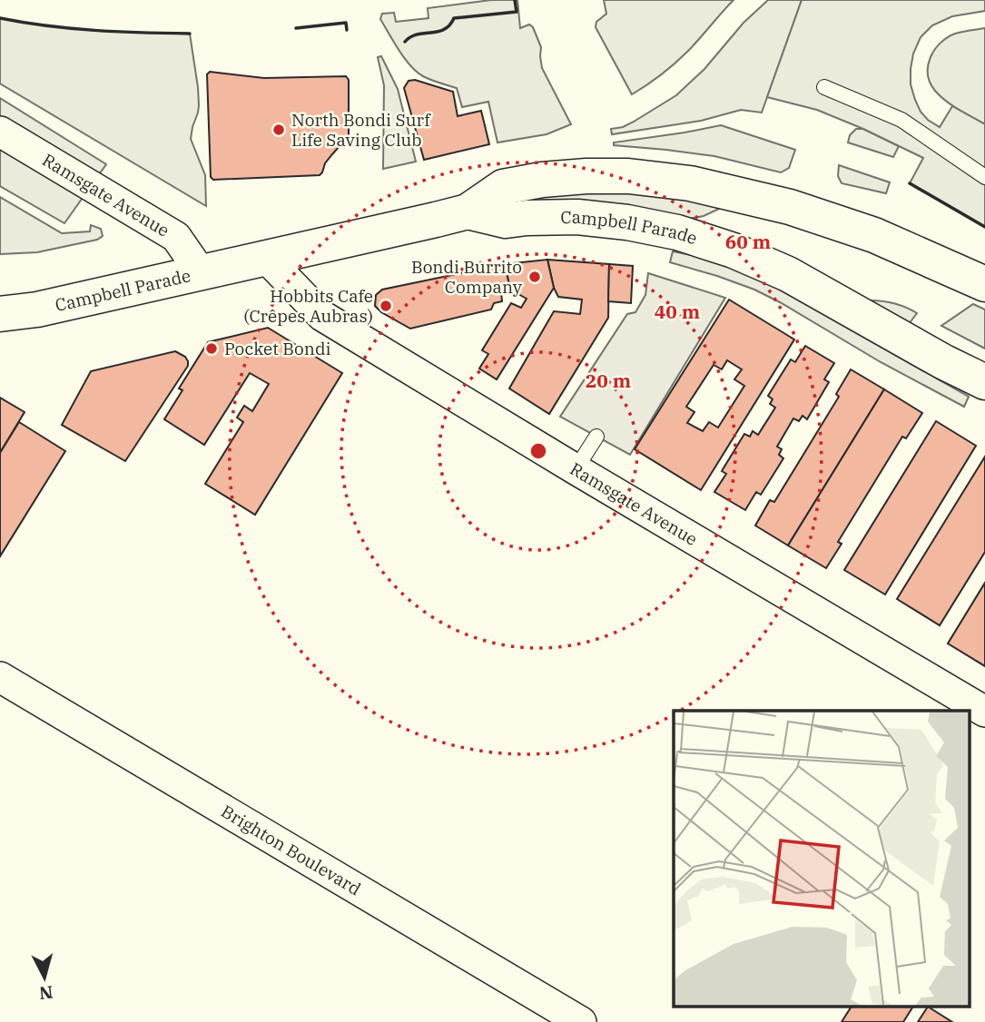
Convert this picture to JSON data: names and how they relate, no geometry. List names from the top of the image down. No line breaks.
{"streets":{"street":["Ramsgate Avenue","Campbell Parade","Brighton Boulevard"]},"crossings":[["Ramsgate Avenue","Campbell Parade"]],"places":["North Bondi Surf Life Saving Club","Bondi Burrito Company","Hobbits Cafe (Crêpes Aubras)","Pocket Bondi"],"north":"bottom","rings":["60 m","40 m","20 m"]}
